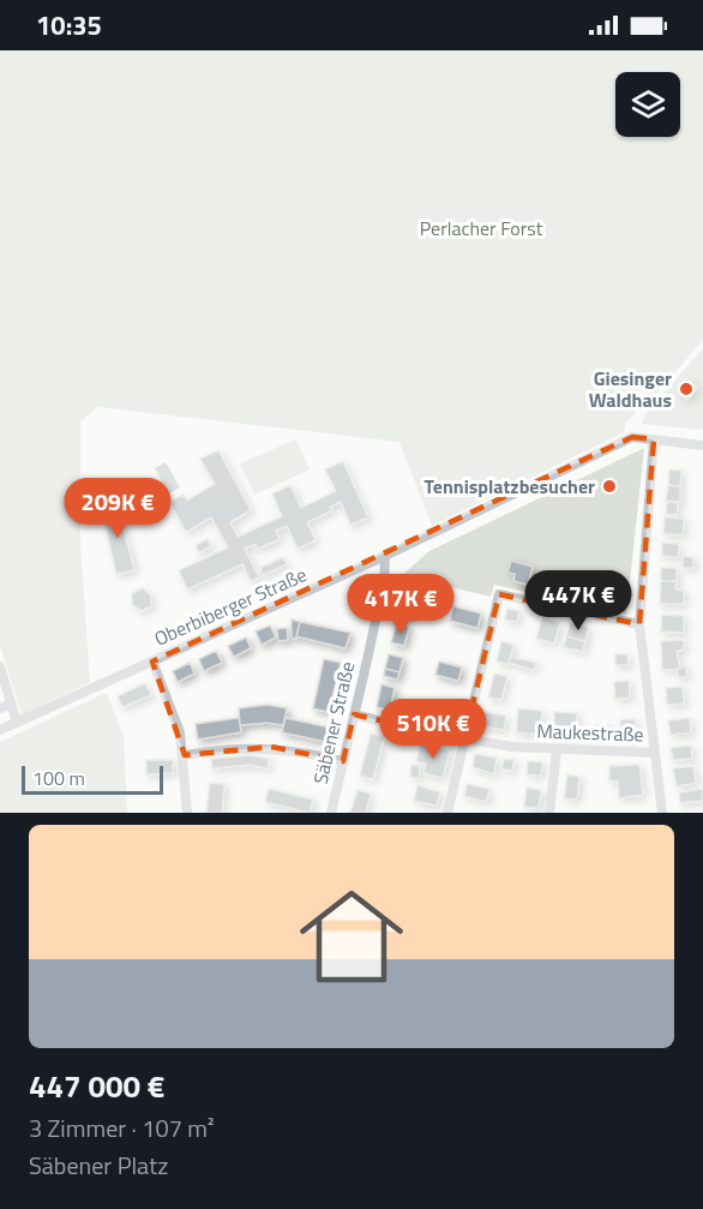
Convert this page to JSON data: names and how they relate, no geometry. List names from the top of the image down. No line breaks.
{"streets":{"street":["Oberbiberger Straße","Säbener Straße","Maukestraße"]},"crossings":[["Oberbiberger Straße","Säbener Straße"],["Säbener Straße","Maukestraße"]],"parks":["Perlacher Forst"],"places":["Giesinger Waldhaus","Tennisplatzbesucher"],"scale_bar":"100 m","page":{"status":"10:35","price":["209K €","447K €","417K €","510K €"],"scale":"100 m","list":[{"name":"447 000 €","note":"3 Zimmer · 107 m² · Säbener Platz"}]}}
